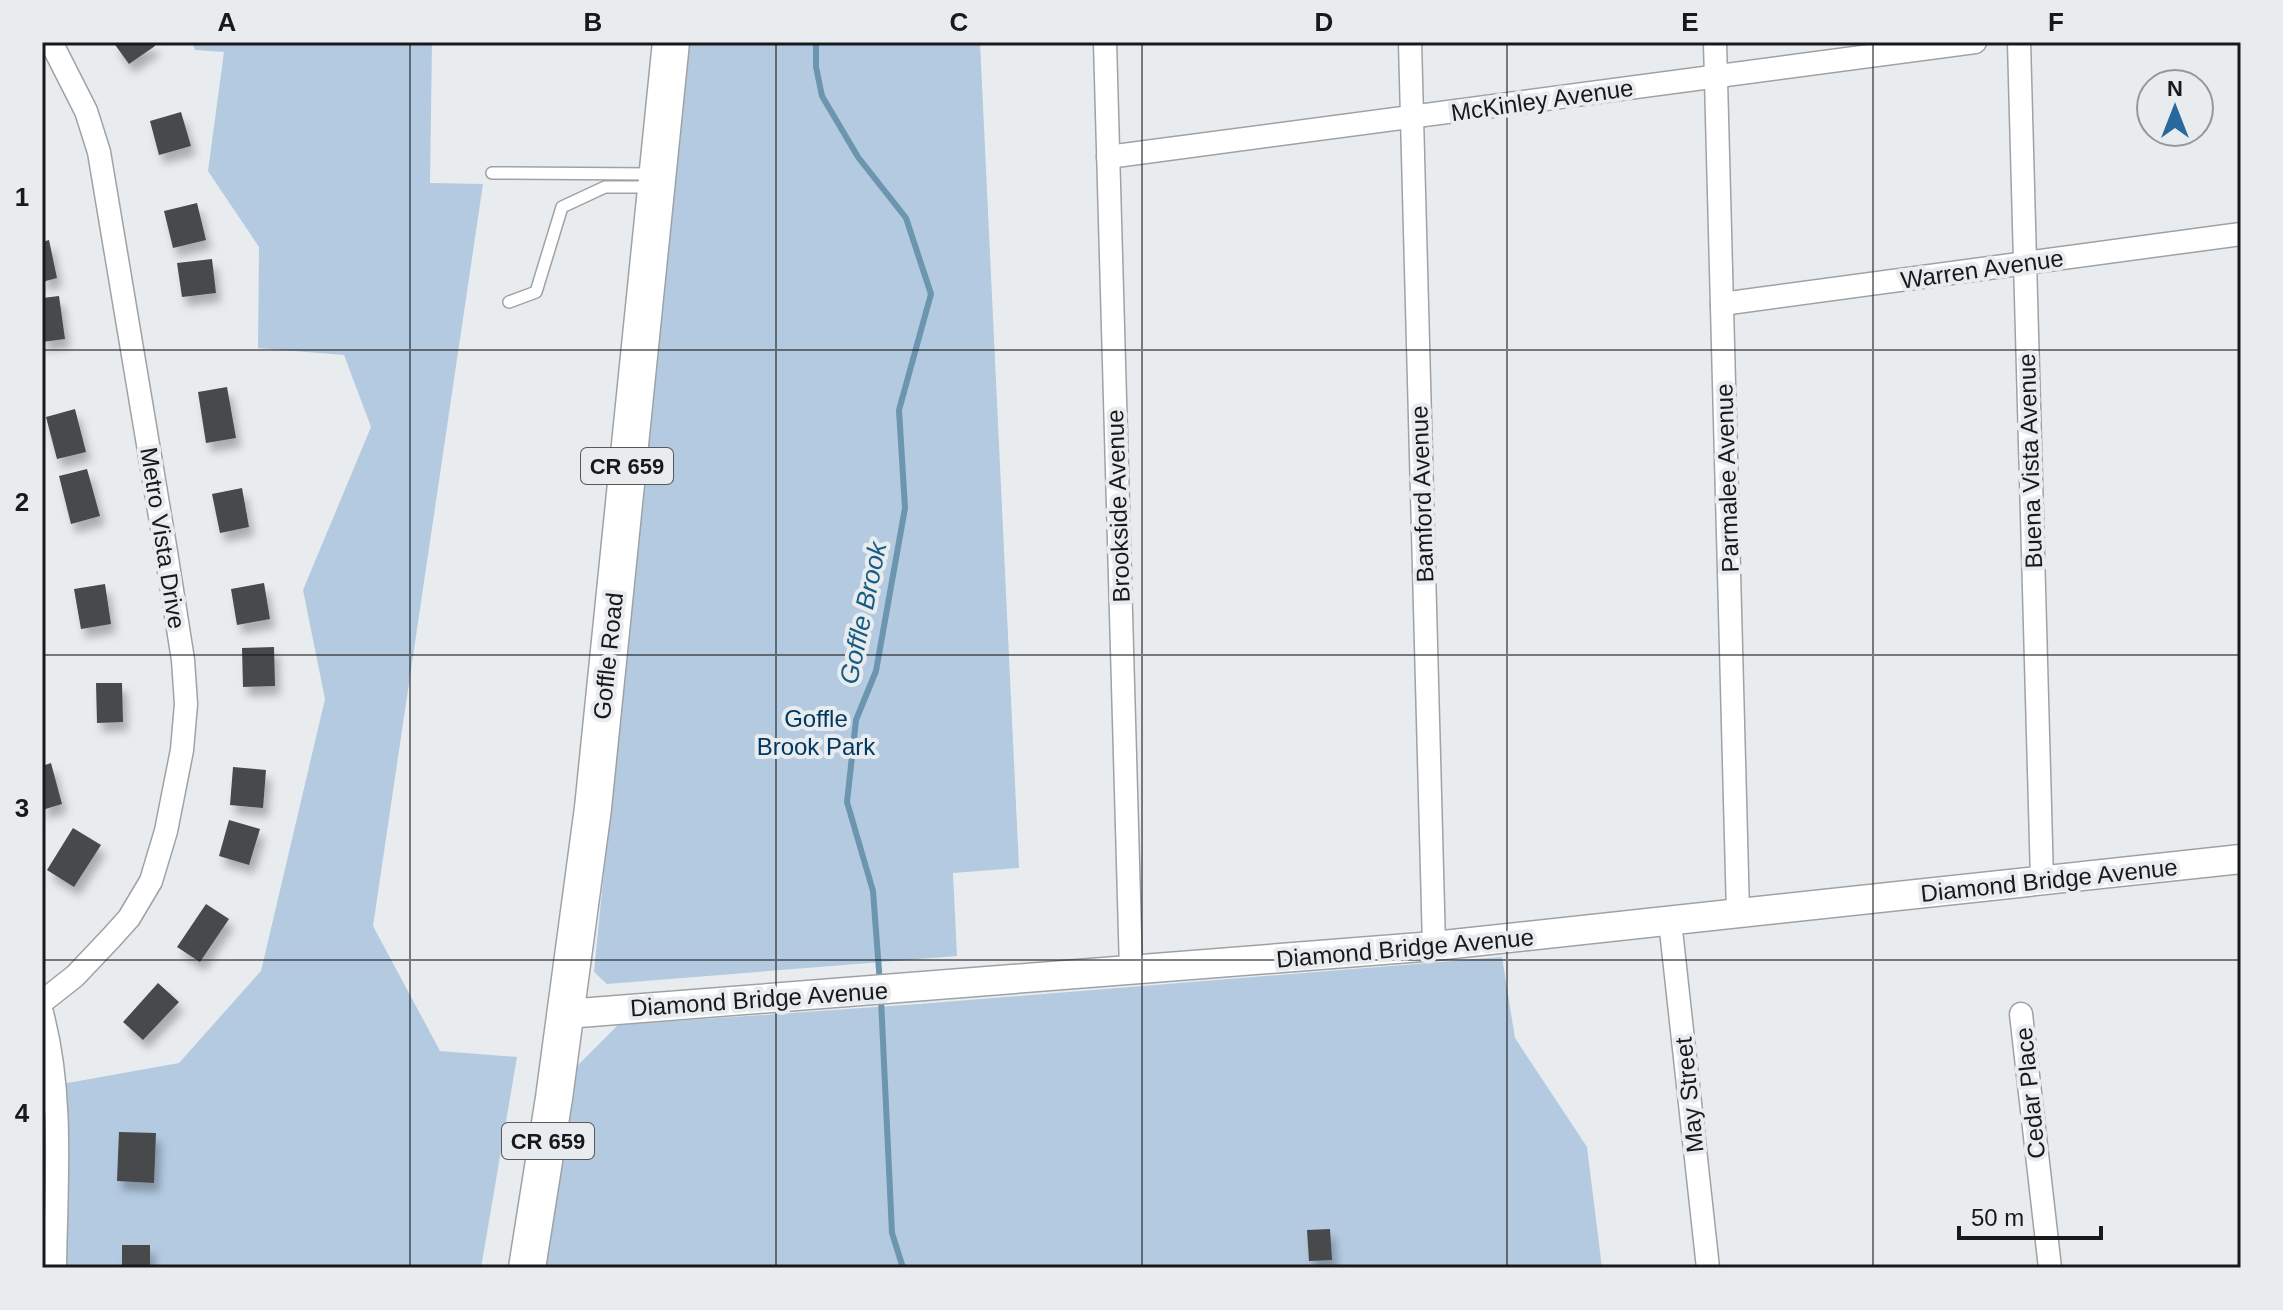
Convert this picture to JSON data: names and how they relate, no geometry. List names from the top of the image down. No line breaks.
{"streets":{"main road":["CR 659","Goffle Road"],"street":["McKinley Avenue","Warren Avenue","Buena Vista Avenue","Parmalee Avenue","Bamford Avenue","Brookside Avenue","Metro Vista Drive","Diamond Bridge Avenue","Cedar Place","May Street"]},"crossings":[["McKinley Avenue","Parmalee Avenue"],["McKinley Avenue","Bamford Avenue"],["McKinley Avenue","Brookside Avenue"],["Warren Avenue","Buena Vista Avenue"],["Warren Avenue","Parmalee Avenue"],["Buena Vista Avenue","Diamond Bridge Avenue"],["Parmalee Avenue","Diamond Bridge Avenue"],["Bamford Avenue","Diamond Bridge Avenue"],["Brookside Avenue","Diamond Bridge Avenue"],["Goffle Road","Diamond Bridge Avenue"],["Diamond Bridge Avenue","May Street"]],"water":["Goffle Brook"],"parks":["Goffle Brook Park"],"scale_bar":"50 m","north":"top","grid":{"columns":["A","B","C","D","E","F"],"rows":["1","2","3","4"]}}
